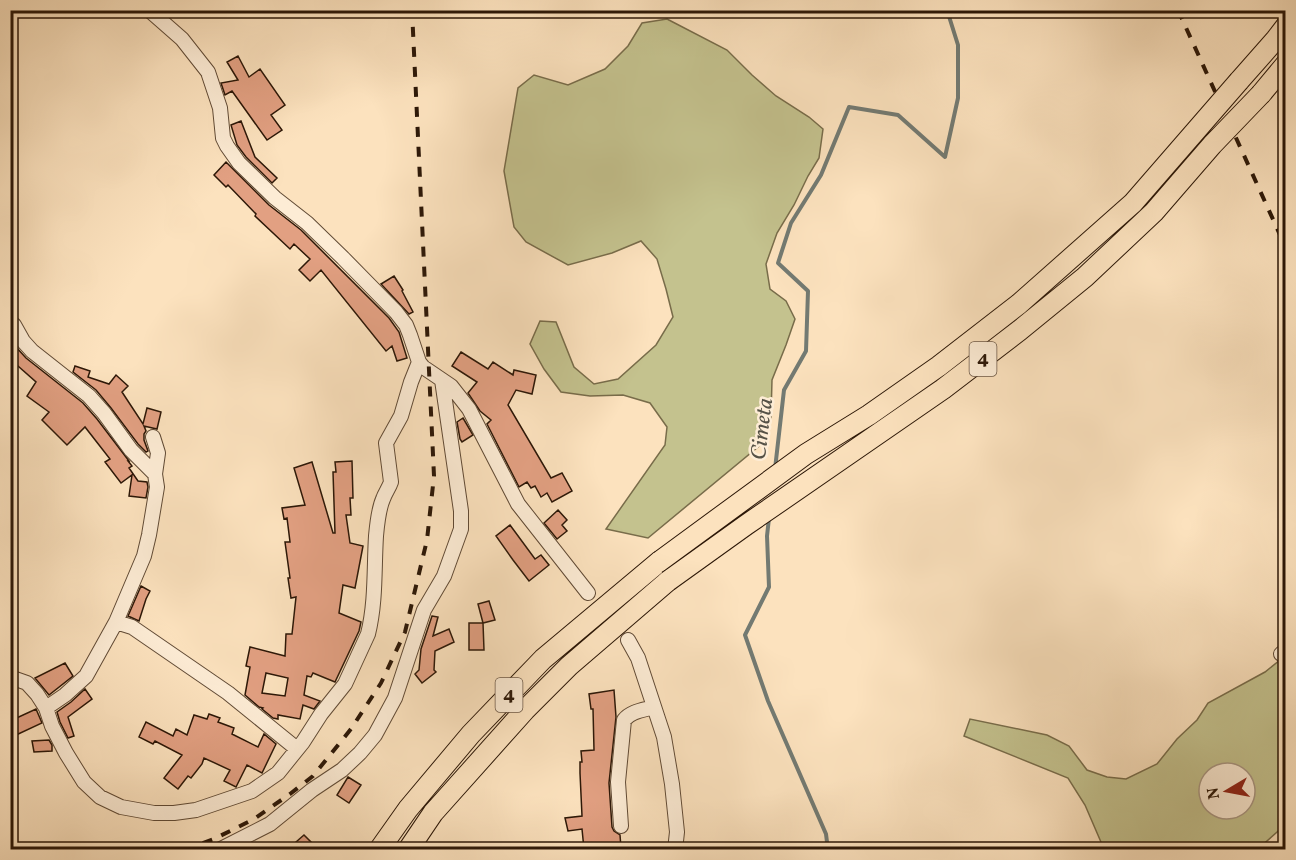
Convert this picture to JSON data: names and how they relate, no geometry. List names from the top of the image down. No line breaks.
{"streets":{"highway":["4"]},"water":["Cimeta"],"north":"left"}
